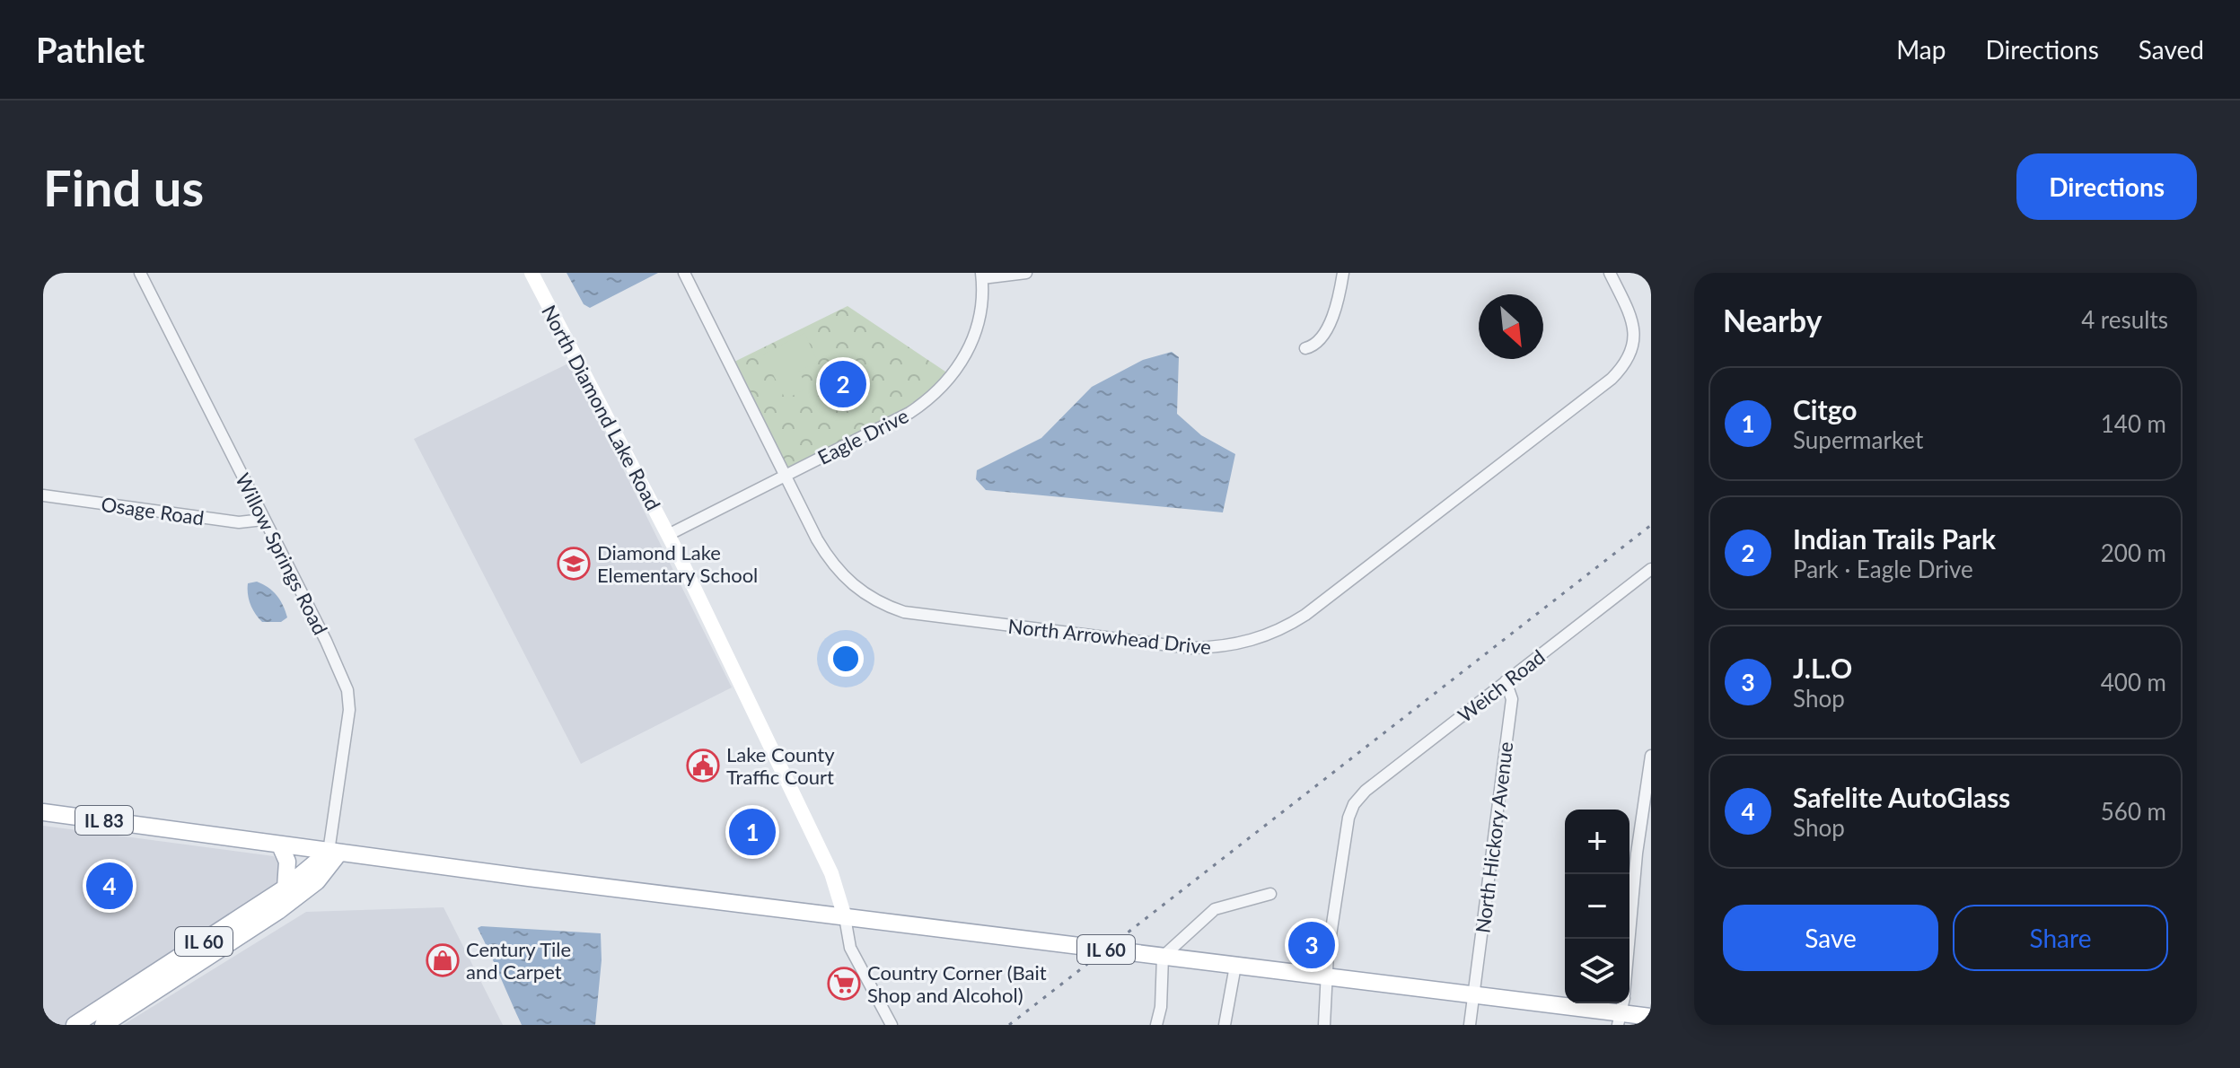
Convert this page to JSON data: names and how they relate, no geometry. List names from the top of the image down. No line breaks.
{"streets":{"main road":["IL 83","IL 60"],"street":["North Diamond Lake Road","Eagle Drive","Osage Road","Willow Springs Road","North Arrowhead Drive","Weich Road","North Hickory Avenue"]},"crossings":[["North Diamond Lake Road","Eagle Drive"],["North Diamond Lake Road","IL 60"],["Eagle Drive","North Arrowhead Drive"],["Osage Road","Willow Springs Road"],["Willow Springs Road","IL 83"],["Willow Springs Road","IL 60"],["Weich Road","North Hickory Avenue"],["Weich Road","IL 60"],["IL 83","IL 60"],["North Hickory Avenue","IL 60"]],"places":{"school or university":["Diamond Lake Elementary School"],"public building":["Lake County Traffic Court"],"shop":["Century Tile and Carpet"],"supermarket":["Country Corner (Bait Shop and Alcohol)"]},"north":"bottom right","page":{"header":"Pathlet","nav":["Map","Directions","Saved"],"buttons":["Directions",["Save","Share"]],"title":"Find us","heading":["Nearby","4 results"],"pins":["2","1","4","3"],"list":[{"mark":"1","name":"Citgo","note":"Supermarket","value":"140 m"},{"mark":"2","name":"Indian Trails Park","note":"Park · Eagle Drive","value":"200 m"},{"mark":"3","name":"J.L.O","note":"Shop","value":"400 m"},{"mark":"4","name":"Safelite AutoGlass","note":"Shop","value":"560 m"}],"map_buttons":["+","−"]}}
